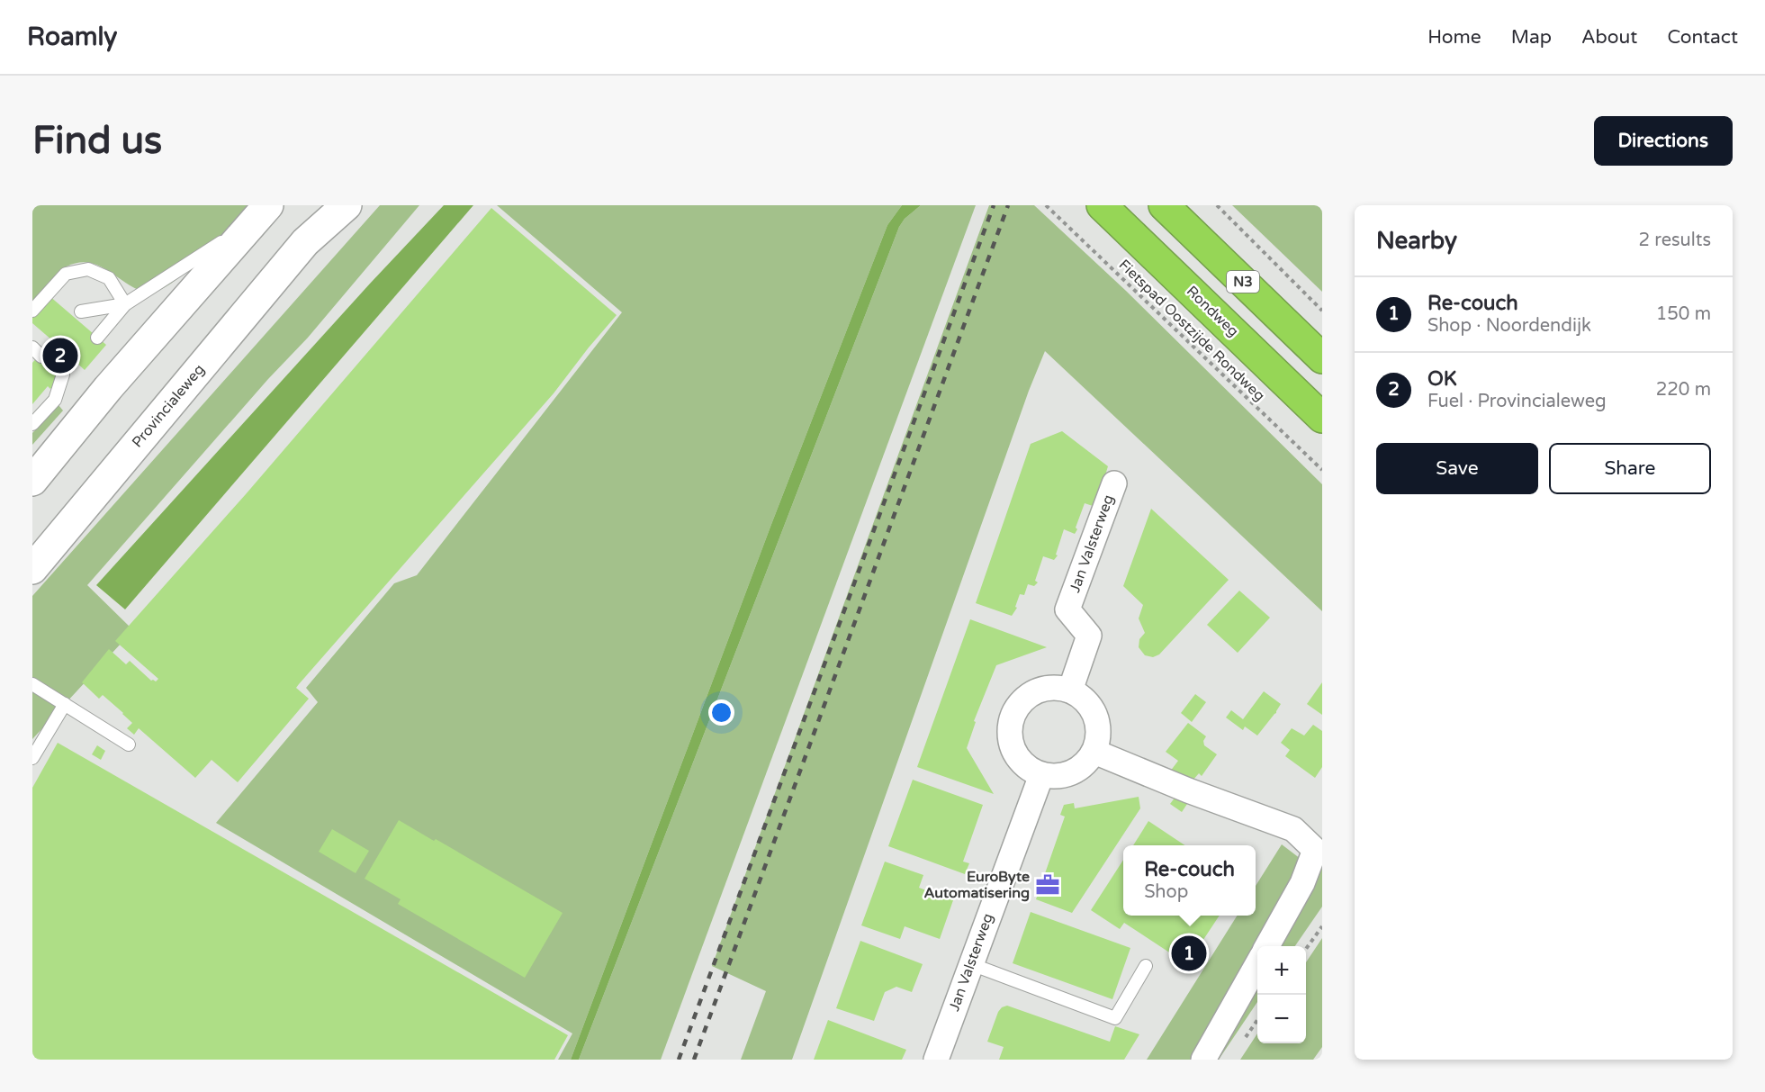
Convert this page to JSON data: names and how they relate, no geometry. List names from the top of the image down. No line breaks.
{"streets":{"highway":["N3","Rondweg"],"main road":["Provincialeweg"],"street":["Jan Valsterweg"],"path":["Fietspad Oostzijde Rondweg"]},"places":{"office":["EuroByte Automatisering"]},"page":{"header":"Roamly","nav":["Home","Map","About","Contact"],"buttons":["Directions",["Save","Share"]],"title":"Find us","heading":["Nearby","2 results"],"list":[{"mark":"1","name":"Re-couch","note":"Shop · Noordendijk","value":"150 m"},{"mark":"2","name":"OK","note":"Fuel · Provincialeweg","value":"220 m"}],"pins":["2","1"],"popup":["Re-couch","Shop"],"map_buttons":["+","−"]}}
